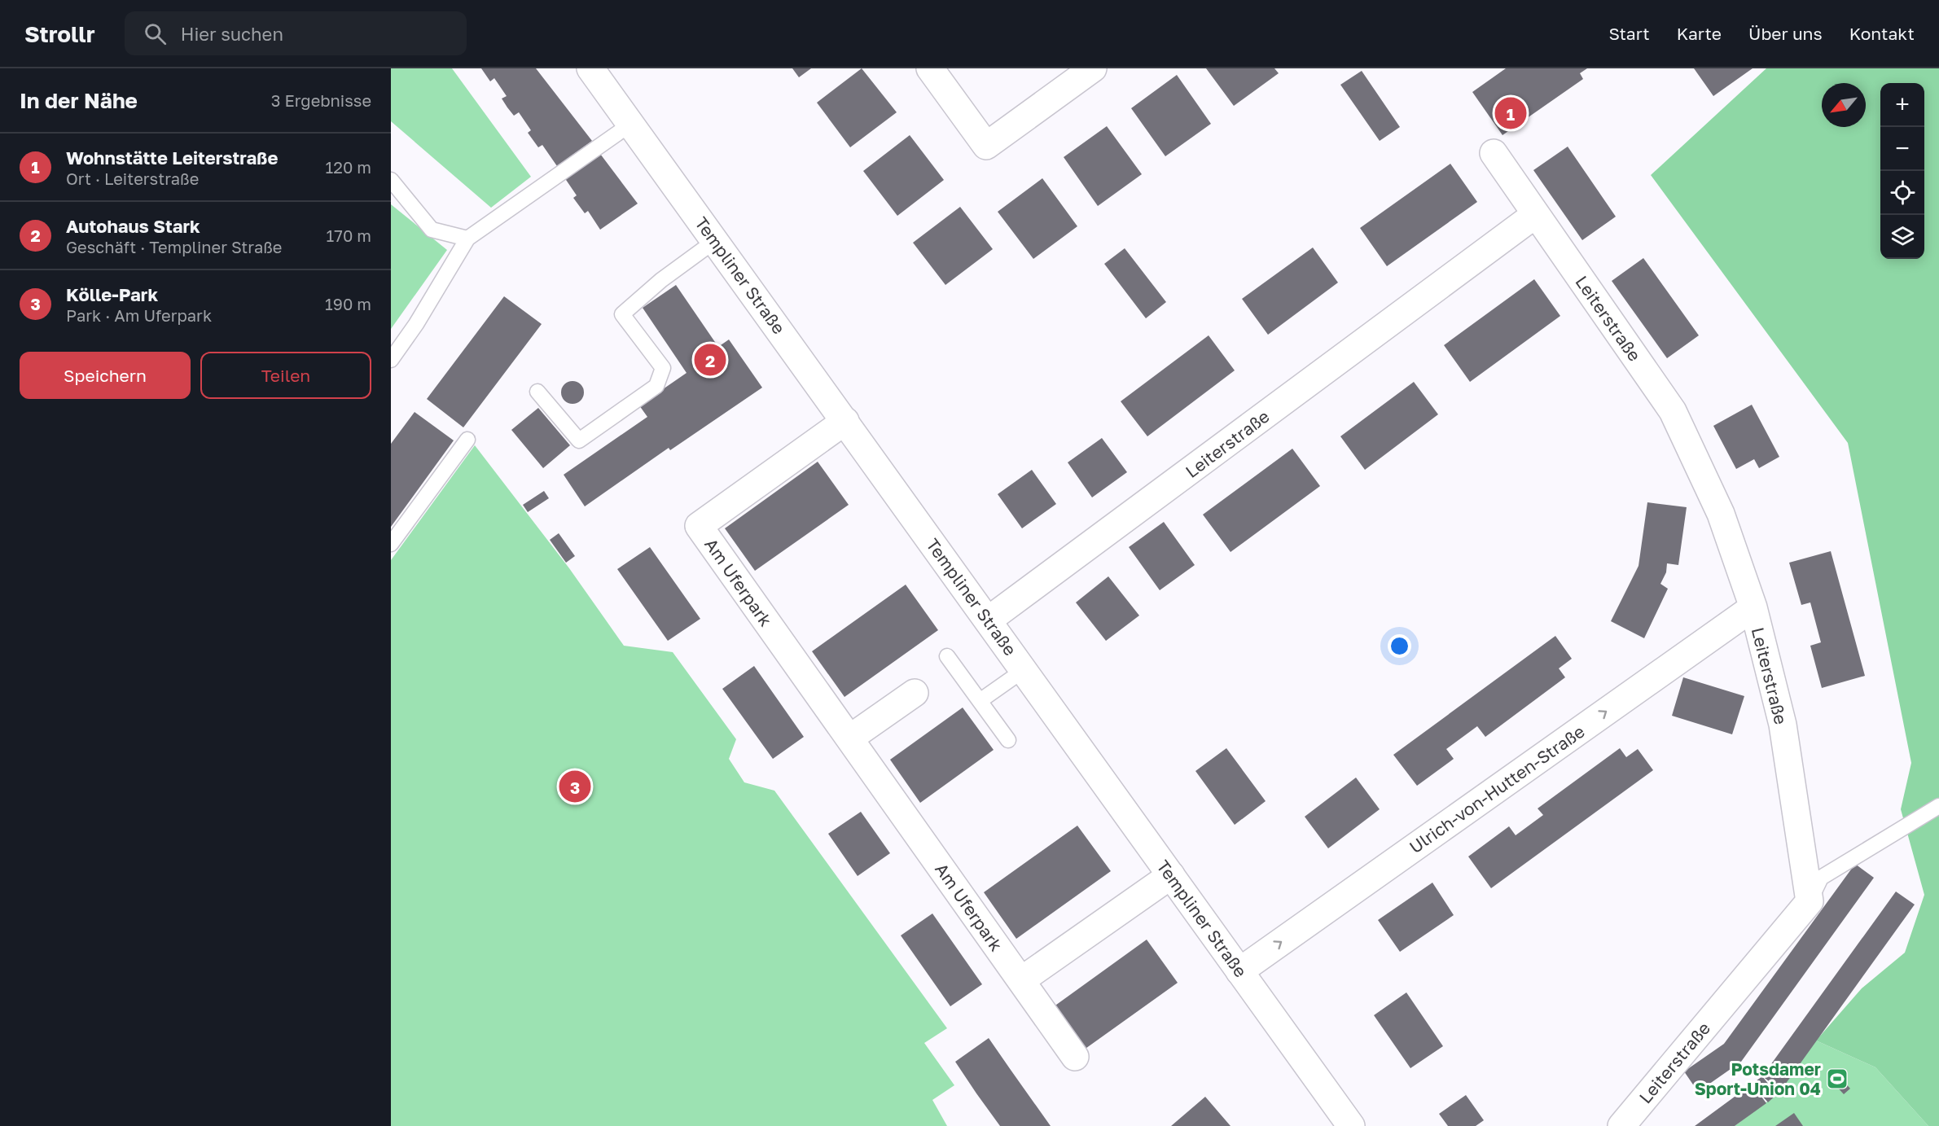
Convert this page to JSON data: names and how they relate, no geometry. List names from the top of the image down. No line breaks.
{"streets":{"street":["Templiner Straße","Leiterstraße","Am Uferpark","Ulrich-von-Hutten-Straße"]},"crossings":[["Templiner Straße","Leiterstraße"],["Templiner Straße","Am Uferpark"],["Templiner Straße","Ulrich-von-Hutten-Straße"],["Leiterstraße","Ulrich-von-Hutten-Straße"]],"one_way":["Ulrich-von-Hutten-Straße"],"places":{"sports":["Potsdamer Sport-Union 04"]},"north":"bottom left","page":{"header":"Strollr","search":"Hier suchen","nav":["Start","Karte","Über uns","Kontakt"],"heading":["In der Nähe","3 Ergebnisse"],"map_buttons":["+","−"],"pins":["1","2","3"],"list":[{"mark":"1","name":"Wohnstätte Leiterstraße","note":"Ort · Leiterstraße","value":"120 m"},{"mark":"2","name":"Autohaus Stark","note":"Geschäft · Templiner Straße","value":"170 m"},{"mark":"3","name":"Kölle-Park","note":"Park · Am Uferpark","value":"190 m"}],"buttons":["Speichern","Teilen"]}}
